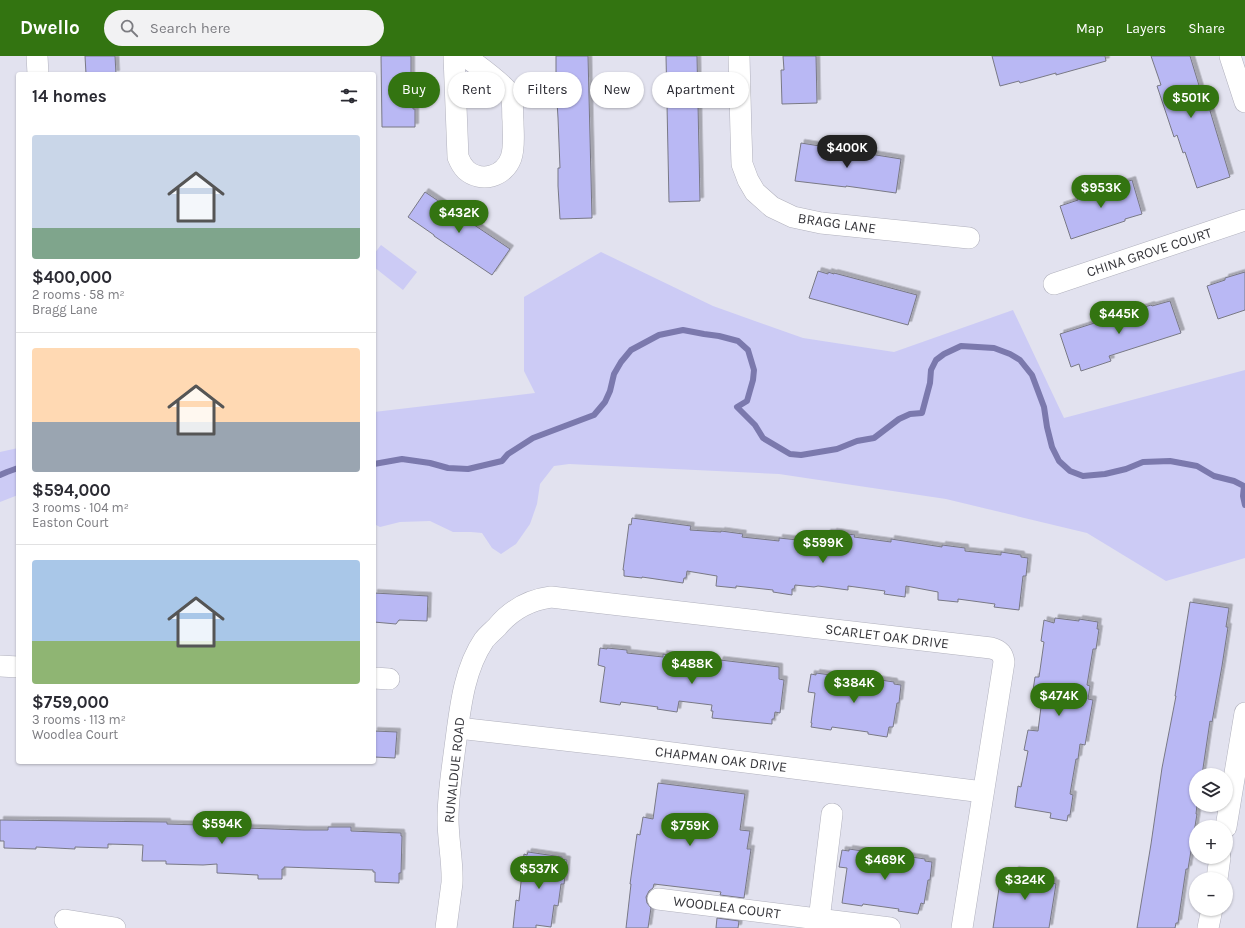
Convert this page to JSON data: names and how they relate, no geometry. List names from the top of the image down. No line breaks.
{"streets":{"street":["BRAGG LANE","CHINA GROVE COURT","SCARLET OAK DRIVE","CHAPMAN OAK DRIVE","RUNALDUE ROAD","WOODLEA COURT"]},"crossings":[["SCARLET OAK DRIVE","CHAPMAN OAK DRIVE"],["SCARLET OAK DRIVE","RUNALDUE ROAD"],["CHAPMAN OAK DRIVE","RUNALDUE ROAD"]],"page":{"header":"Dwello","search":"Search here","nav":["Map","Layers","Share"],"chip":["Buy","Rent","Filters","New","Apartment"],"heading":"14 homes","price":["$501K","$400K","$953K","$432K","$445K","$599K","$488K","$384K","$474K","$594K","$759K","$469K","$537K","$324K"],"list":[{"name":"$400,000","note":"2 rooms · 58 m² · Bragg Lane"},{"name":"$594,000","note":"3 rooms · 104 m² · Easton Court"},{"name":"$759,000","note":"3 rooms · 113 m² · Woodlea Court"}],"map_buttons":["+","−"]}}
